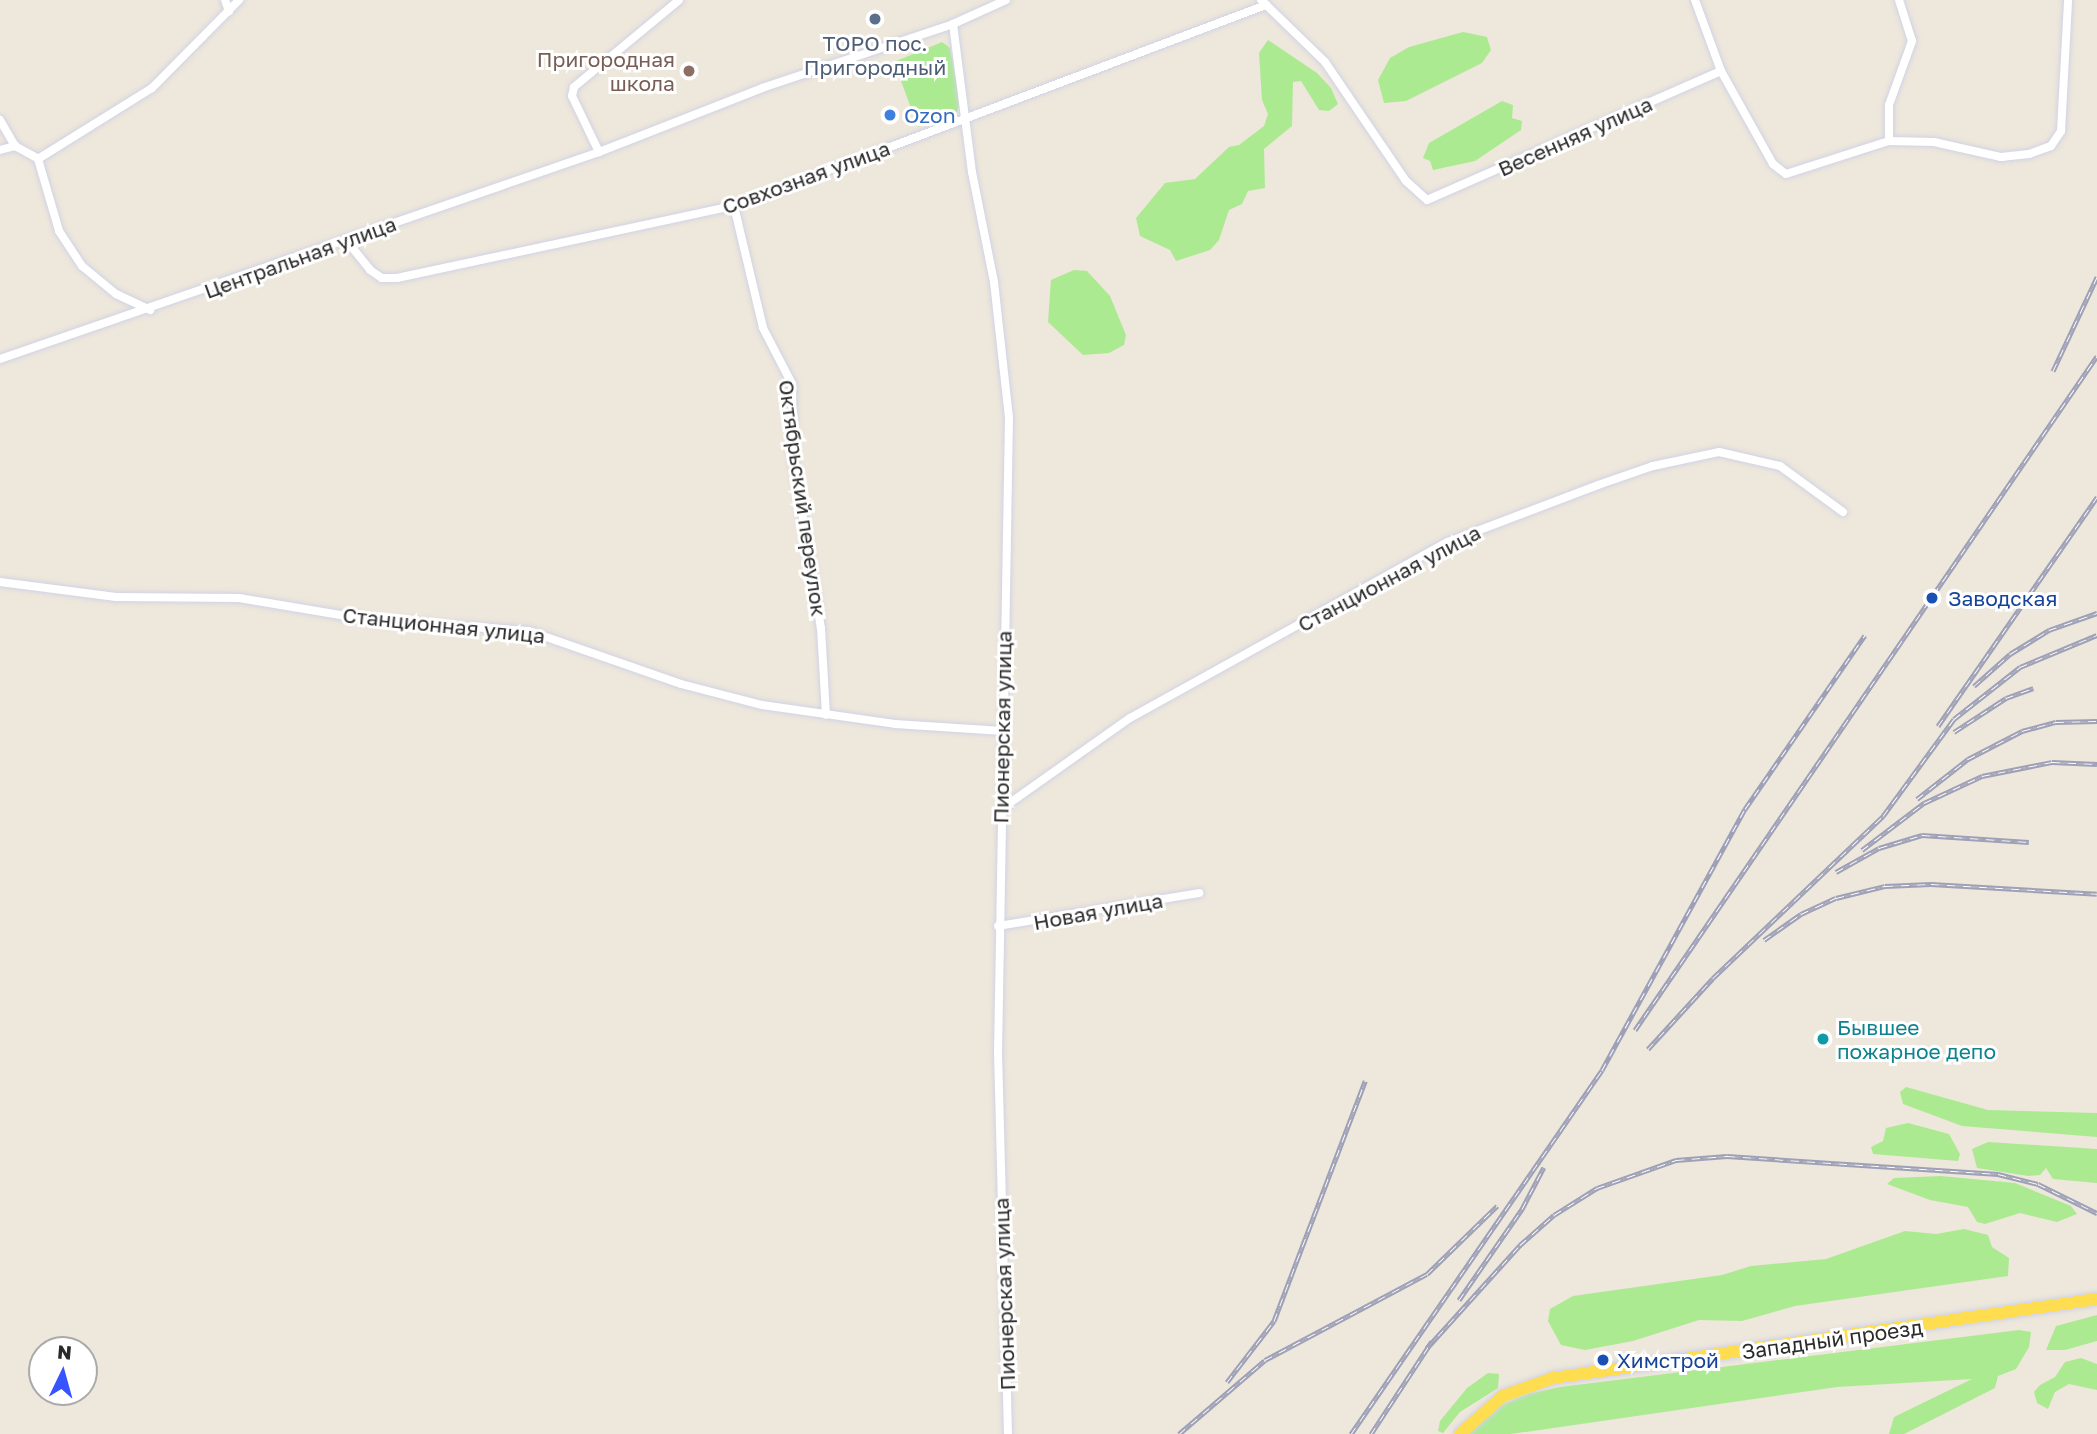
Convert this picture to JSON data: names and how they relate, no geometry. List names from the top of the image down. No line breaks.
{"streets":{"main road":["Западный проезд"],"street":["Весенняя улица","Совхозная улица","Центральная улица","Октябрьский переулок","Станционная улица","Пионерская улица","Новая улица"]},"crossings":[["Весенняя улица","Совхозная улица"],["Совхозная улица","Центральная улица"],["Совхозная улица","Октябрьский переулок"],["Совхозная улица","Пионерская улица"],["Центральная улица","Пионерская улица"],["Октябрьский переулок","Станционная улица"],["Станционная улица","Пионерская улица"],["Пионерская улица","Новая улица"]],"places":["ТОРО пос. Пригородный","Пригородная школа","Ozon","Заводская","Бывшее пожарное депо","Химстрой"],"north":"top"}
